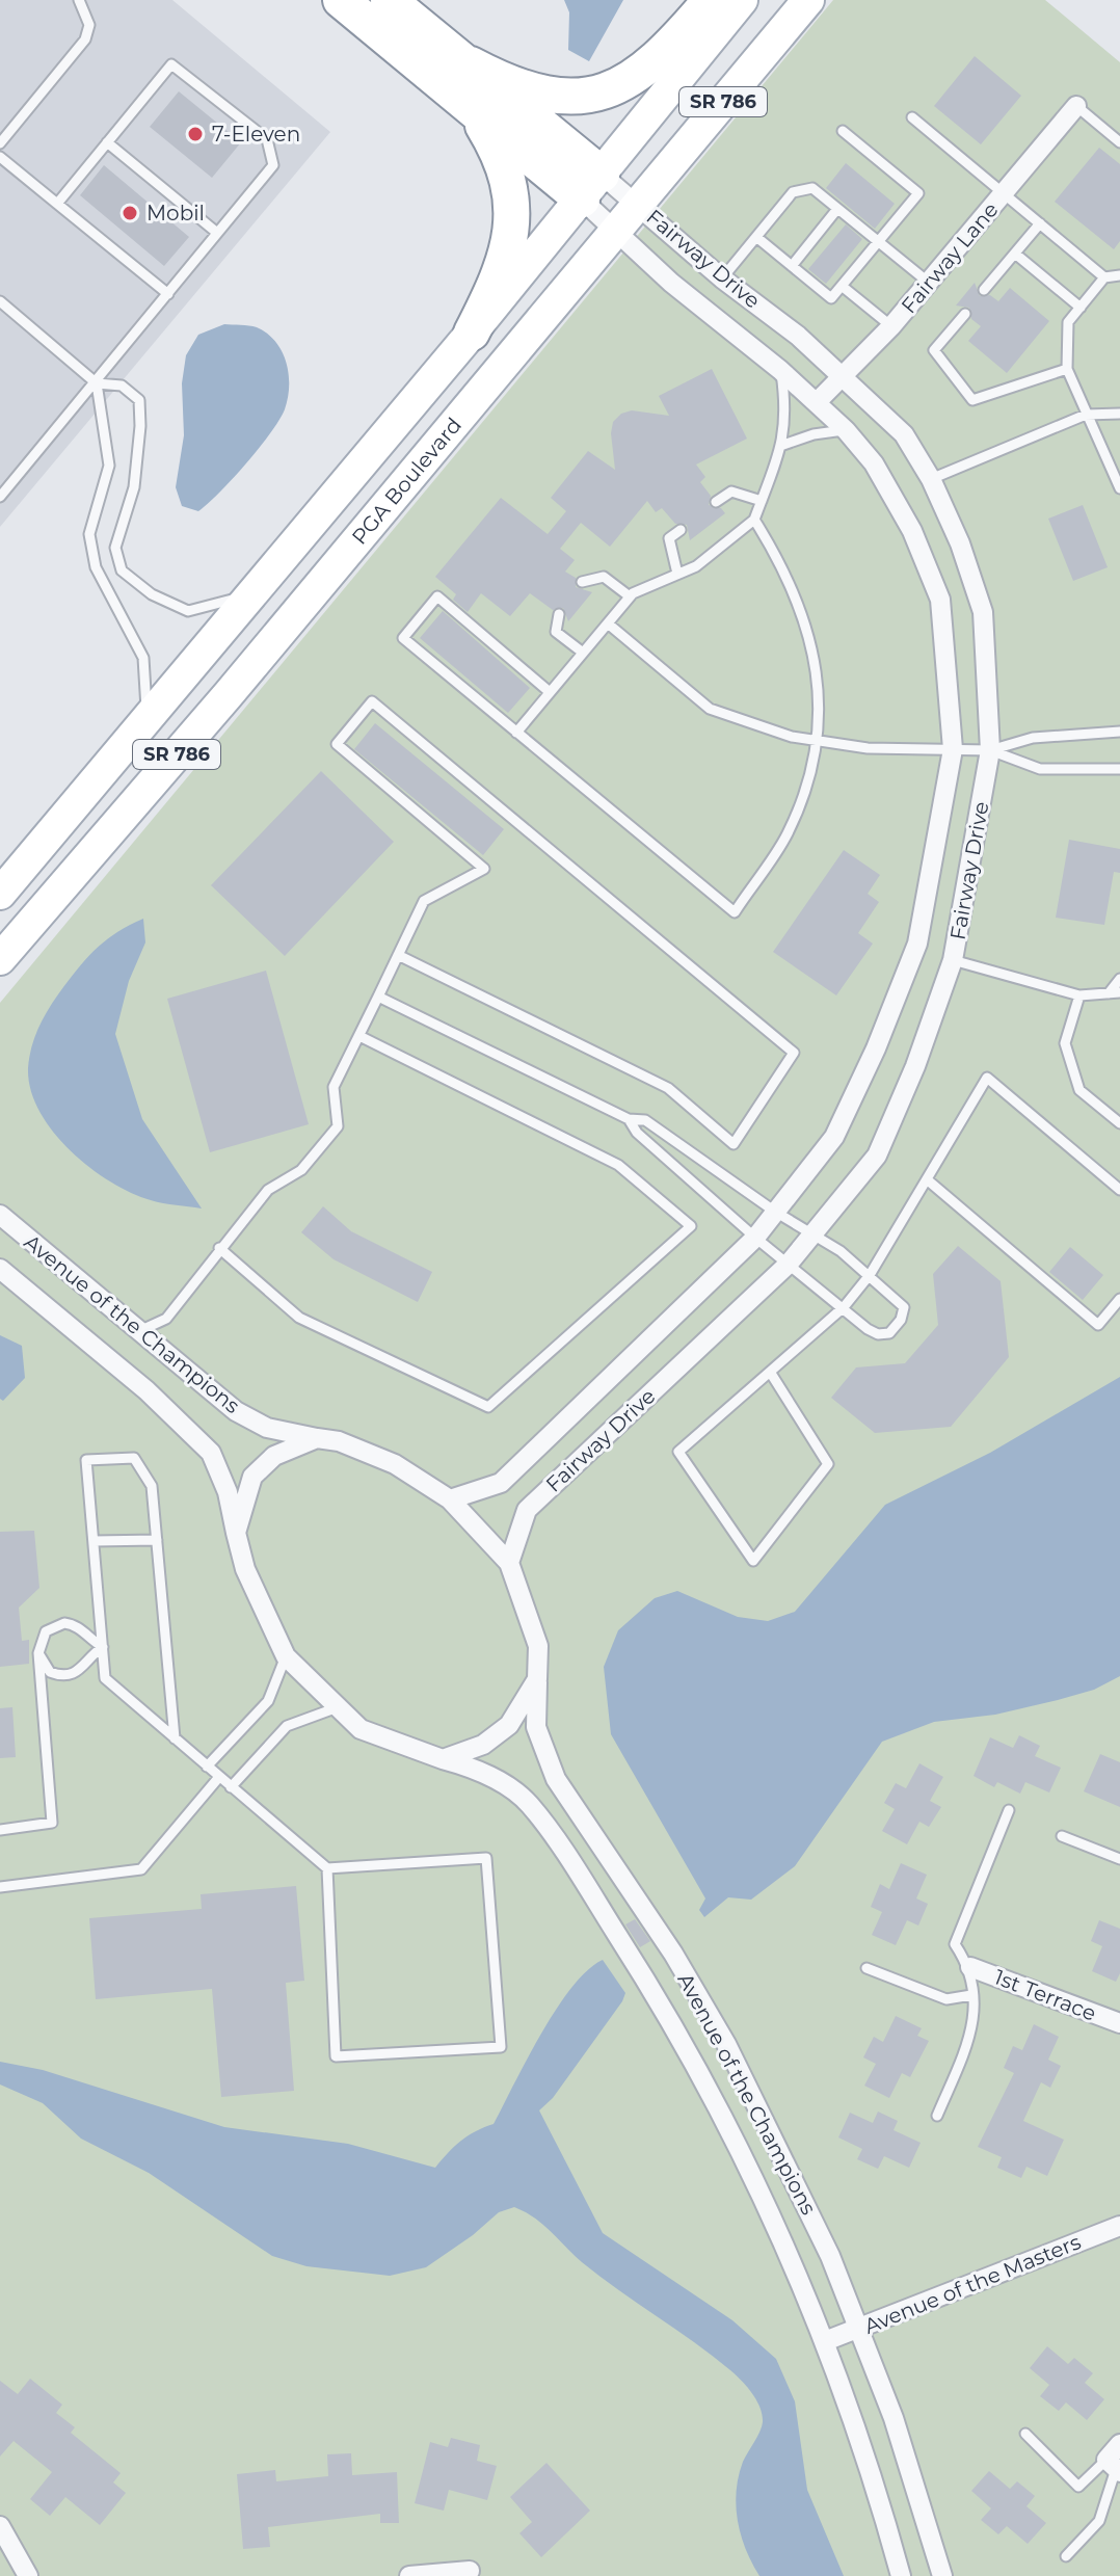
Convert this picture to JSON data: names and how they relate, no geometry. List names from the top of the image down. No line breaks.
{"streets":{"main road":["SR 786","PGA Boulevard"],"street":["Fairway Lane","Fairway Drive","Avenue of the Champions","1st Terrace","Avenue of the Masters"]},"crossings":[["SR 786","Fairway Drive"],["Fairway Lane","Fairway Drive"],["Fairway Drive","PGA Boulevard"],["Fairway Drive","Avenue of the Champions"],["Avenue of the Champions","Avenue of the Masters"]],"places":["7-Eleven","Mobil"]}
